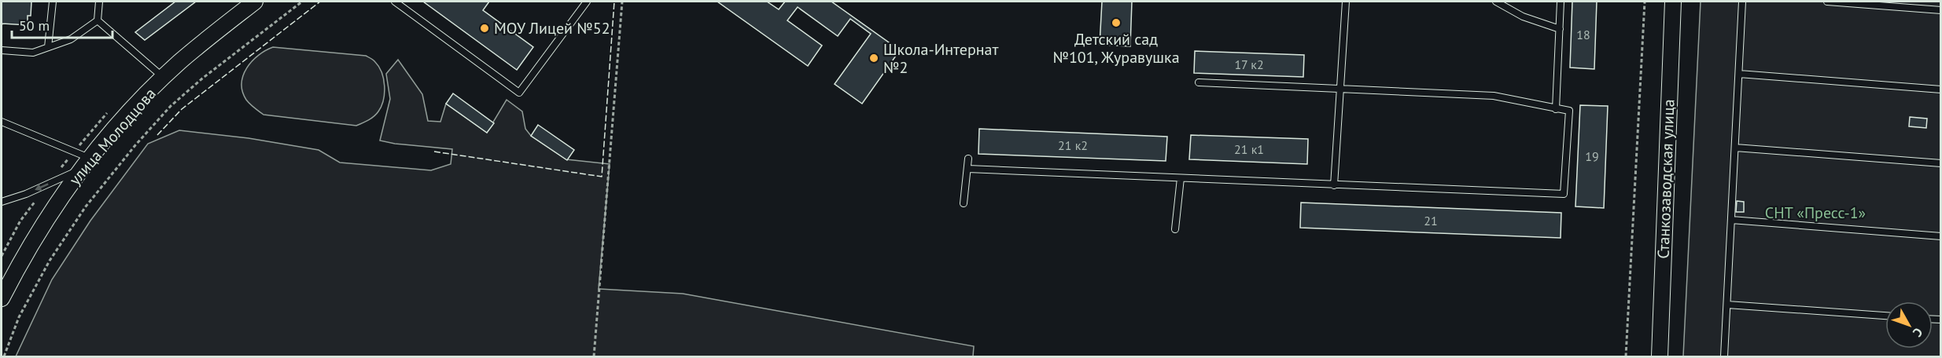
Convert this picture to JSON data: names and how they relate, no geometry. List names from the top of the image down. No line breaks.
{"streets":{"street":["улица Молодцова","Станкозаводская улица"]},"parks":["СНТ «Пресс-1»"],"places":["Детский сад №101, Журавушка","МОУ Лицей №52","Школа-Интернат №2"],"house_numbers":["18","17 к2","21 к2","21 к1","19","21"],"scale_bar":"50 m","north":"bottom right"}
